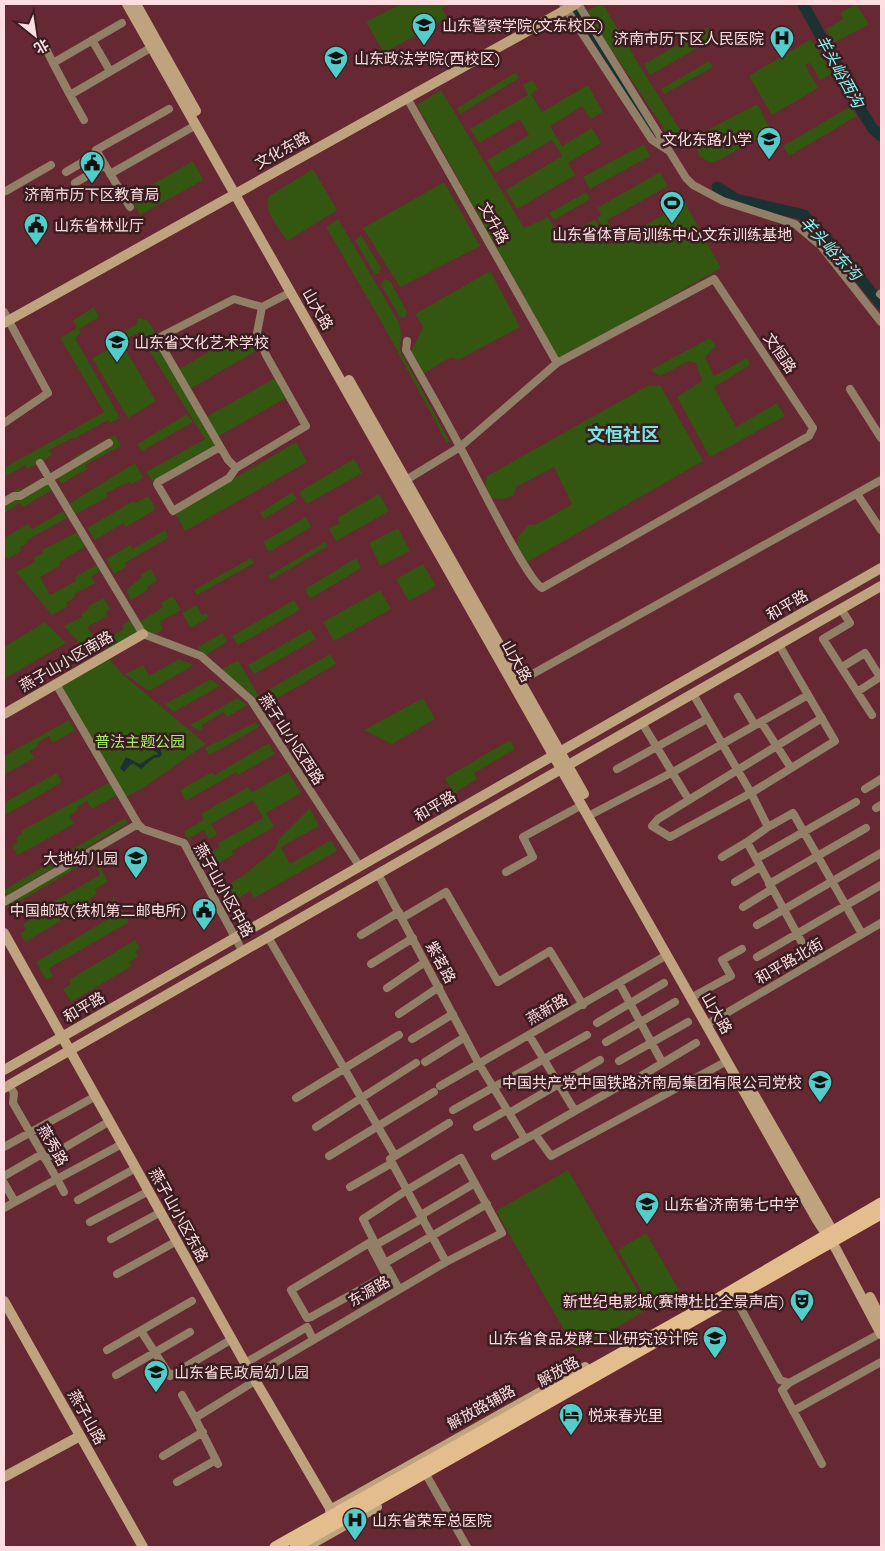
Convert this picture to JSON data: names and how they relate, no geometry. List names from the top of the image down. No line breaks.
{"streets":{"main road":["文化东路","山大路","和平路","燕子山小区南路","燕子山小区东路","解放路","解放路辅路","燕子山路"],"street":["文升路","文恒路","燕子山小区西路","燕子山小区中路","和平路北街","紫茗路","燕新路","燕秀路","东源路"]},"crossings":[["文化东路","文升路"],["文化东路","山大路"],["文升路","文恒路"],["山大路","文恒路"],["山大路","和平路"],["山大路","和平路北街"],["山大路","燕新路"],["山大路","解放路"],["和平路","燕子山小区西路"],["和平路","燕子山小区中路"],["和平路","紫茗路"],["和平路","燕秀路"],["和平路","燕子山小区东路"],["燕子山小区南路","燕子山小区西路"],["紫茗路","燕新路"],["燕秀路","燕子山小区东路"],["燕子山小区东路","东源路"],["燕子山小区东路","解放路辅路"],["解放路","解放路辅路"]],"districts":["文恒社区"],"water":["羊头峪西沟","羊头峪东沟"],"parks":["普法主题公园"],"places":{"school or university":["山东警察学院(文东校区)","山东政法学院(西校区)","文化东路小学","山东省文化艺术学校","大地幼儿园","中国共产党中国铁路济南局集团有限公司党校","山东省济南第七中学","山东省食品发酵工业研究设计院","山东省民政局幼儿园"],"hospital":["济南市历下区人民医院","山东省荣军总医院"],"public building":["济南市历下区教育局","山东省林业厅","中国邮政(铁机第二邮电所)"],"sports":["山东省体育局训练中心文东训练基地"],"theatre":["新世纪电影城(赛博杜比全景声店)"],"hotel":["悦来春光里"]},"north":"bottom right"}
